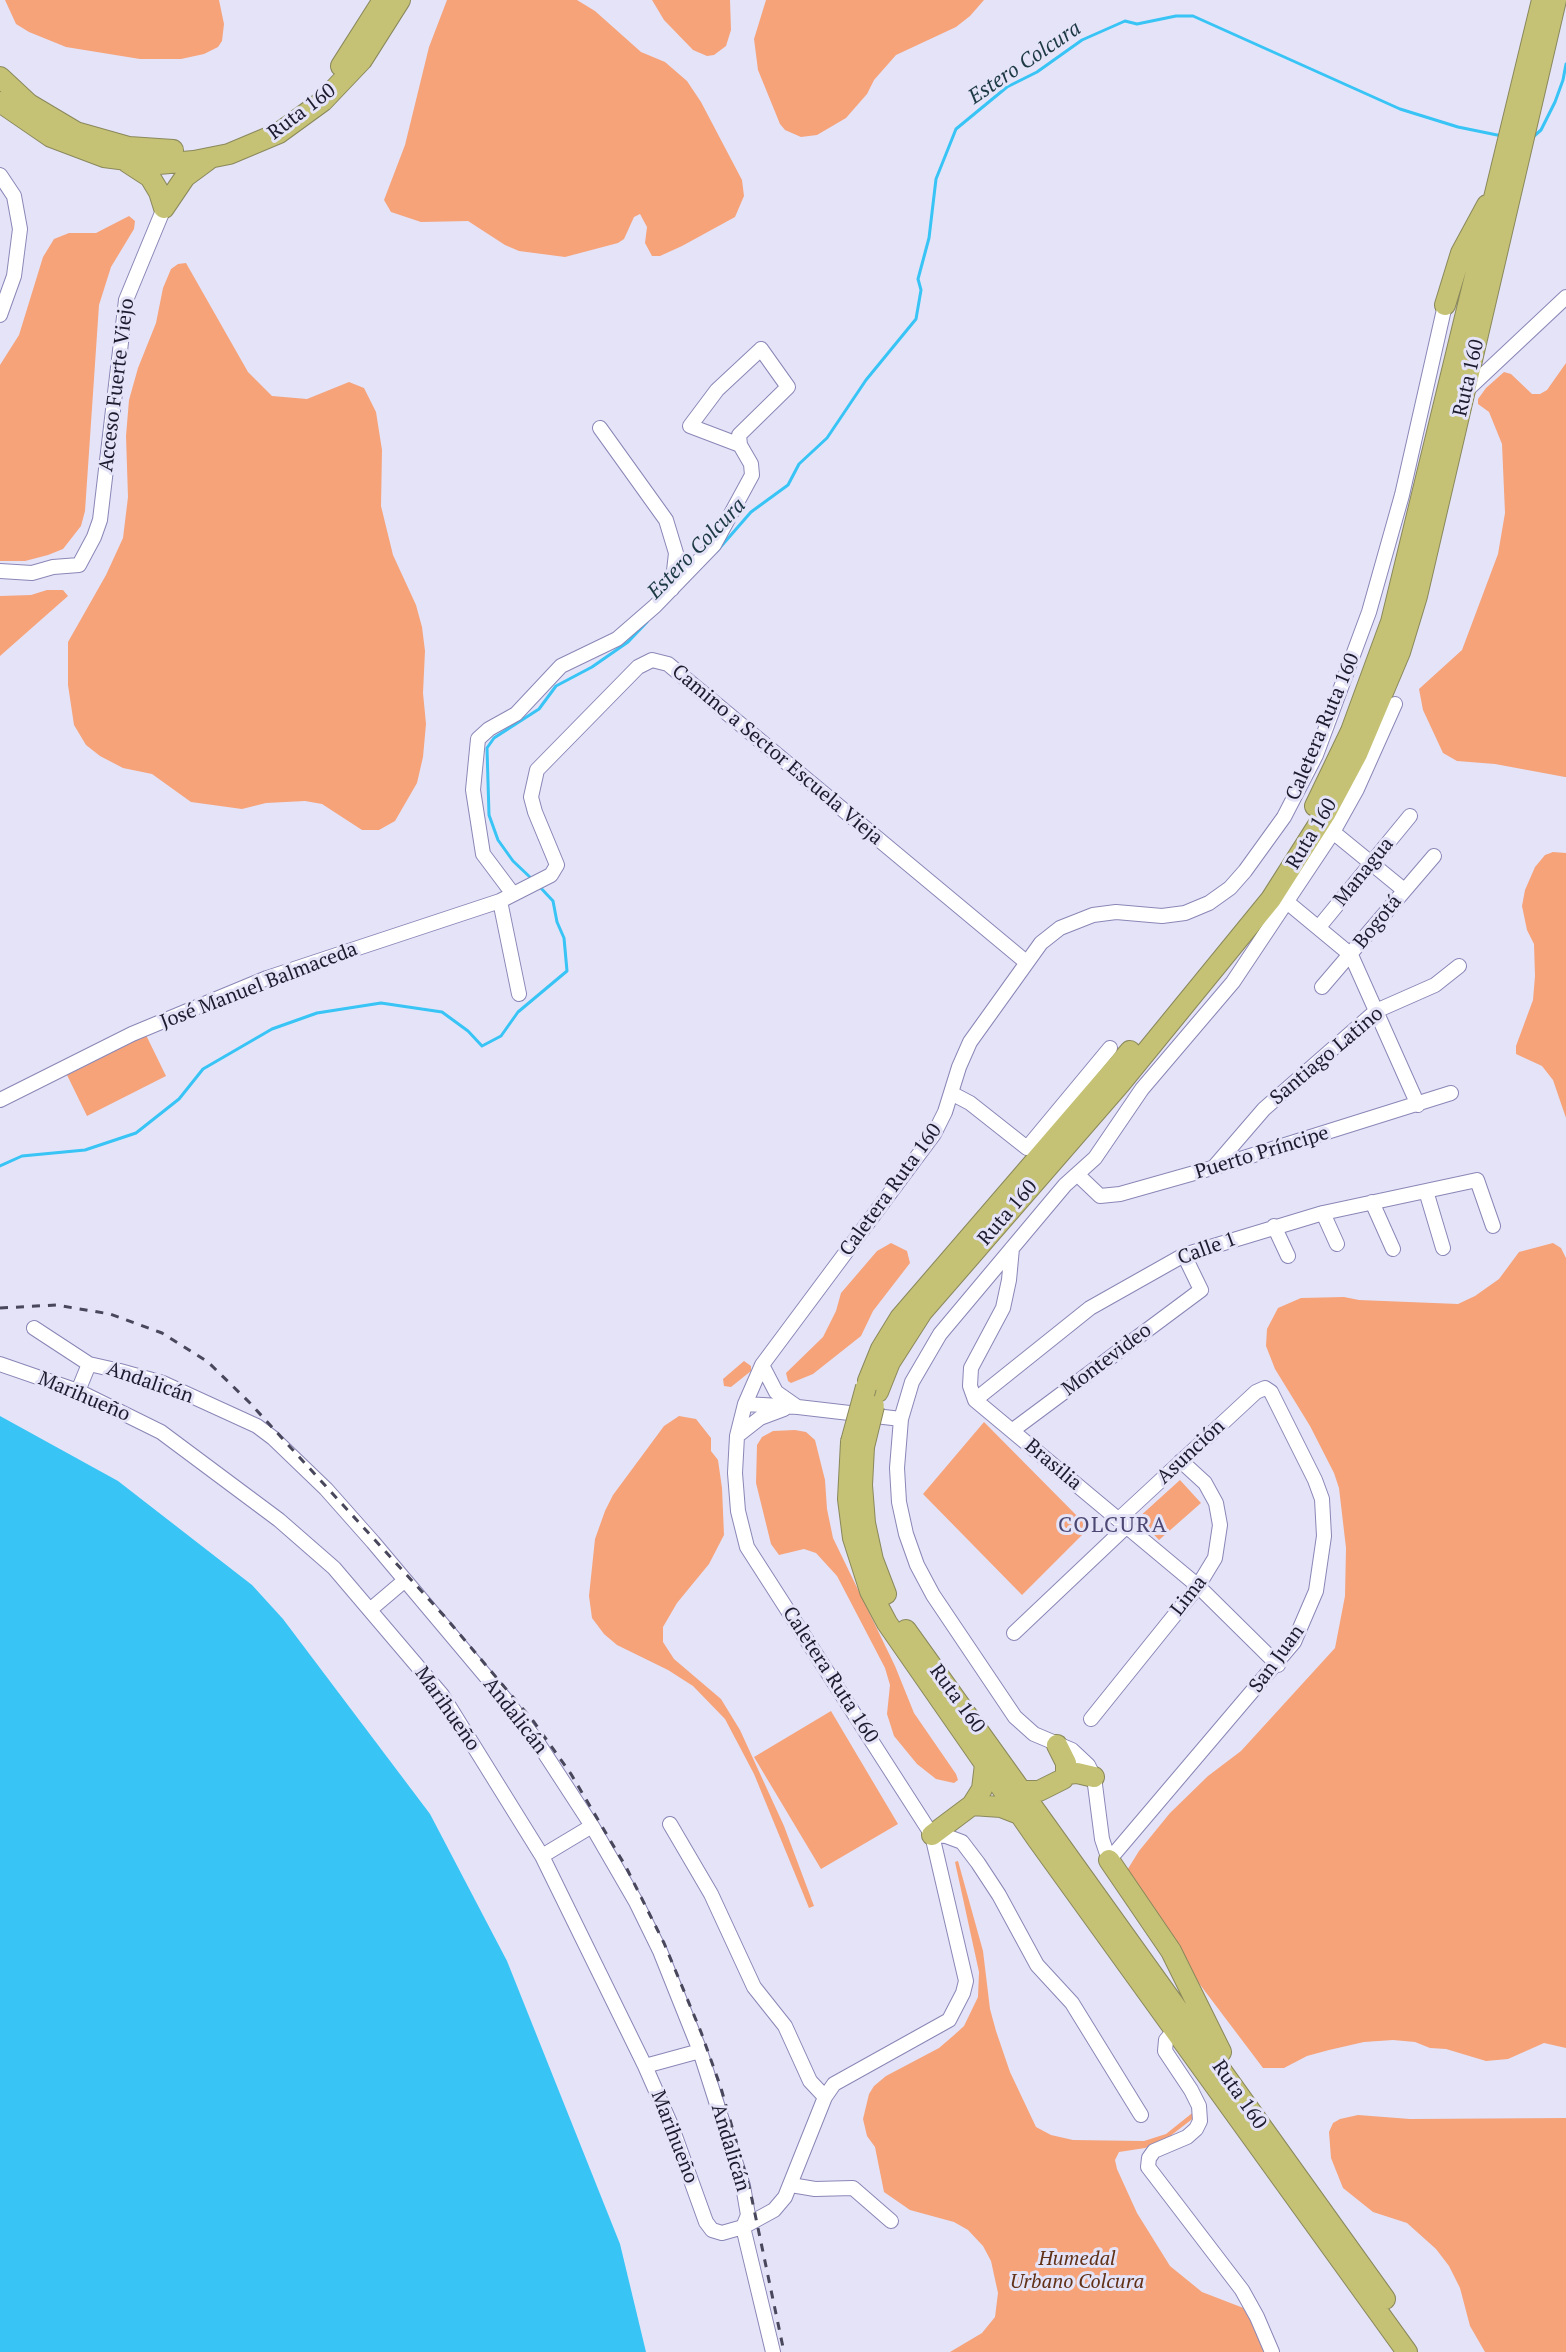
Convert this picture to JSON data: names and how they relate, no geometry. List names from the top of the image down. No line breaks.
{"streets":{"highway":["Ruta 160"],"street":["Acceso Fuerte Viejo","Caletera Ruta 160","Camino a Sector Escuela Vieja","Managua","Bogotá","José Manuel Balmaceda","Santiago Latino","Puerto Príncipe","Calle 1","Montevideo","Andalicán","Marihueño","Asunción","Brasilia","Lima","San Juan"]},"crossings":[["Caletera Ruta 160","Camino a Sector Escuela Vieja"],["Camino a Sector Escuela Vieja","José Manuel Balmaceda"],["Santiago Latino","Puerto Príncipe"],["Calle 1","Montevideo"],["Calle 1","Brasilia"],["Montevideo","Brasilia"],["Andalicán","Marihueño"],["Asunción","Brasilia"],["Asunción","Lima"],["Asunción","San Juan"],["Brasilia","Lima"],["Brasilia","San Juan"]],"districts":["COLCURA"],"water":["Estero Colcura"],"parks":["Humedal Urbano Colcura"]}
